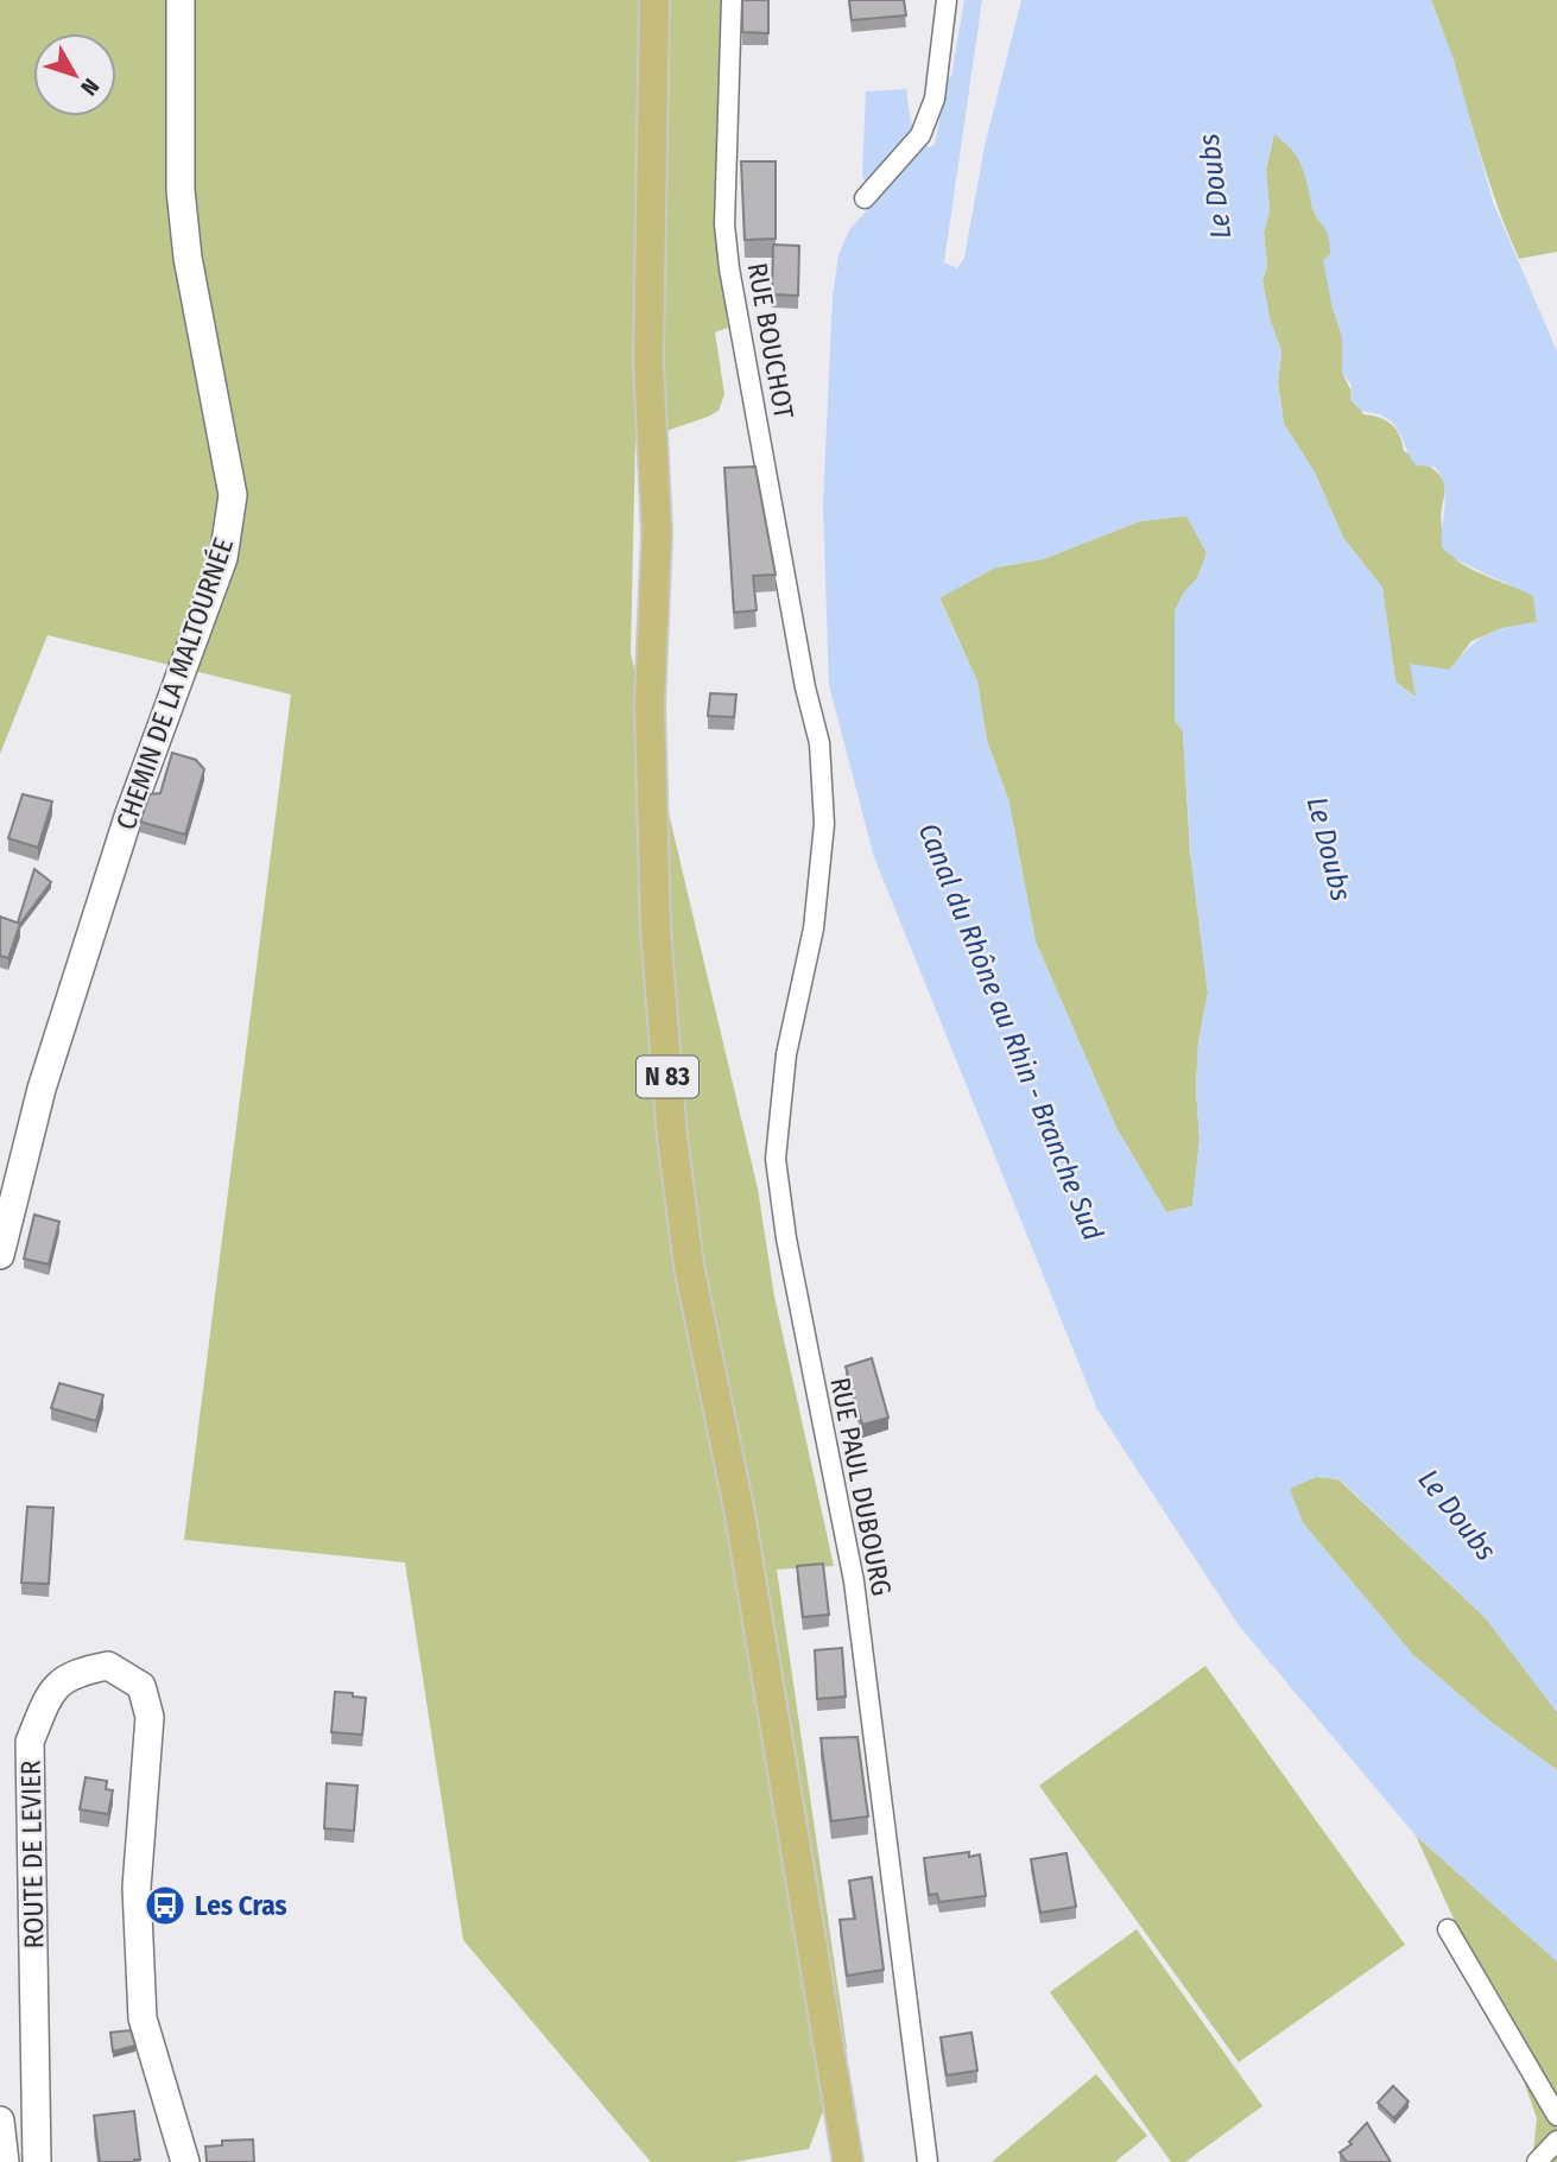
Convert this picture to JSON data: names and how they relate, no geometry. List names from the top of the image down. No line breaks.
{"streets":{"main road":["N 83"],"street":["RUE BOUCHOT","CHEMIN DE LA MALTOURNÉE","RUE PAUL DUBOURG","ROUTE DE LEVIER"]},"crossings":[["RUE BOUCHOT","RUE PAUL DUBOURG"]],"water":["Le Doubs","Canal du Rhône au Rhin - Branche Sud"],"places":{"bus stop":["Les Cras"]},"north":"bottom right"}
